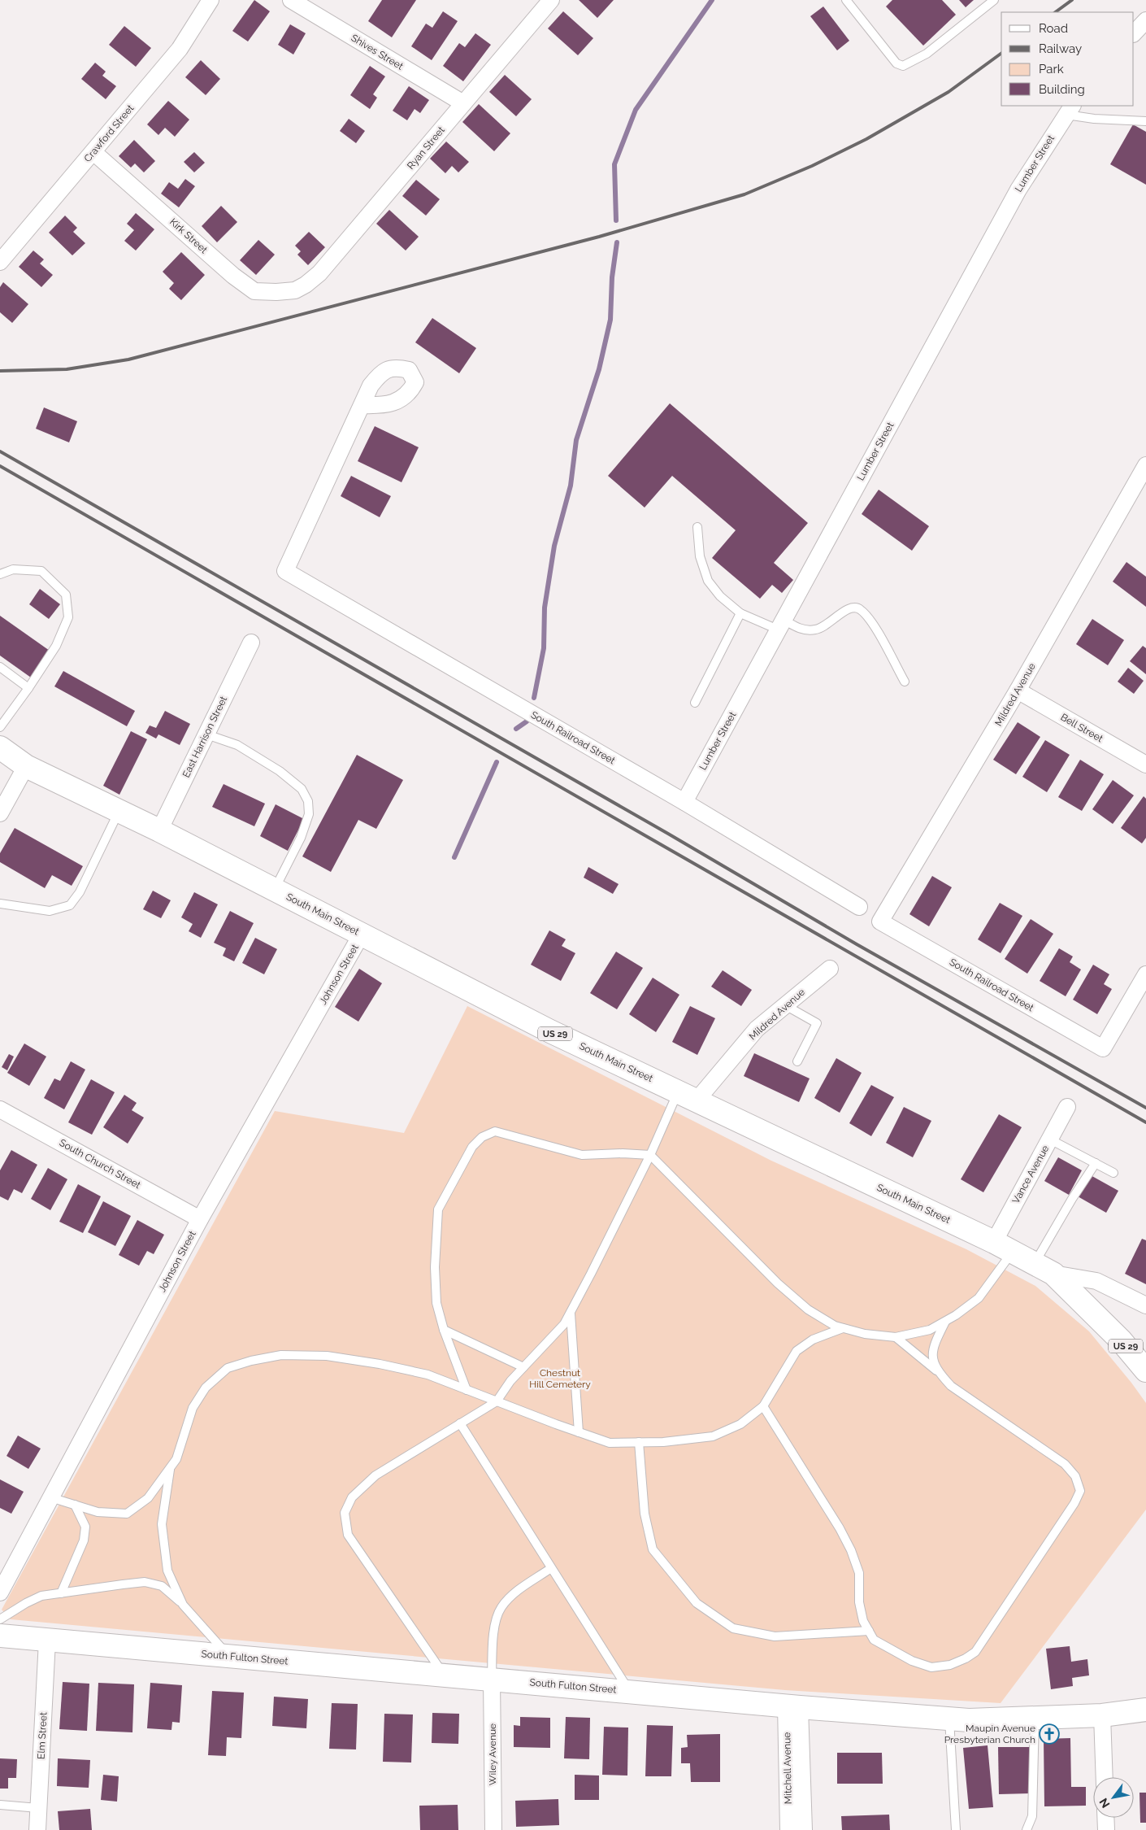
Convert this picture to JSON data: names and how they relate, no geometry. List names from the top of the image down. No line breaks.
{"streets":{"main road":["South Main Street","US 29","South Fulton Street"],"street":["Shives Street","Crawford Street","Ryan Street","Lumber Street","Kirk Street","Mildred Avenue","Bell Street","East Harrison Street","South Railroad Street","Johnson Street","South Church Street","Vance Avenue","Elm Street","Wiley Avenue","Mitchell Avenue"]},"crossings":[["Shives Street","Ryan Street"],["Crawford Street","Kirk Street"],["Ryan Street","Kirk Street"],["Lumber Street","South Railroad Street"],["Mildred Avenue","Bell Street"],["Mildred Avenue","South Railroad Street"],["Mildred Avenue","South Main Street"],["East Harrison Street","South Main Street"],["South Main Street","Johnson Street"],["South Main Street","Vance Avenue"],["Johnson Street","South Church Street"],["South Fulton Street","Elm Street"],["South Fulton Street","Wiley Avenue"],["South Fulton Street","Mitchell Avenue"]],"parks":["Chestnut Hill Cemetery"],"places":{"church":["Maupin Avenue Presbyterian Church"]},"legend":["Road","Railway","Park","Building"],"north":"bottom left"}
